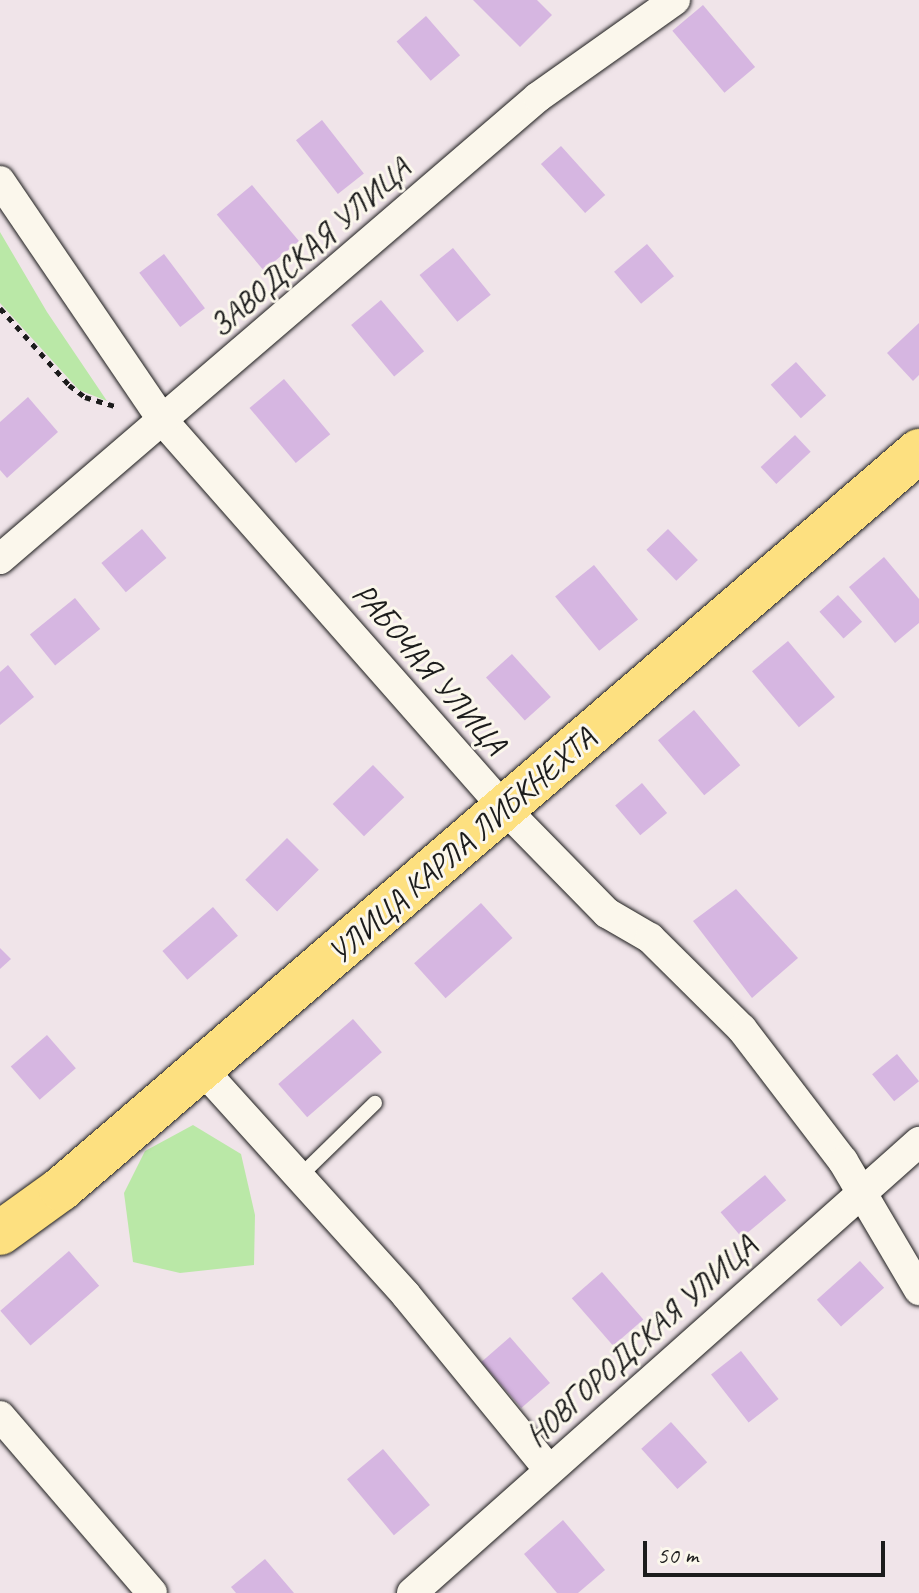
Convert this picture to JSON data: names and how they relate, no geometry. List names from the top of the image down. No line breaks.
{"streets":{"main road":["УЛИЦА КАРЛА ЛИБКНЕХТА"],"street":["ЗАВОДСКАЯ УЛИЦА","РАБОЧАЯ УЛИЦА","НОВГОРОДСКАЯ УЛИЦА"]},"crossings":[["ЗАВОДСКАЯ УЛИЦА","РАБОЧАЯ УЛИЦА"],["РАБОЧАЯ УЛИЦА","УЛИЦА КАРЛА ЛИБКНЕХТА"],["РАБОЧАЯ УЛИЦА","НОВГОРОДСКАЯ УЛИЦА"]],"scale_bar":"50 m"}
